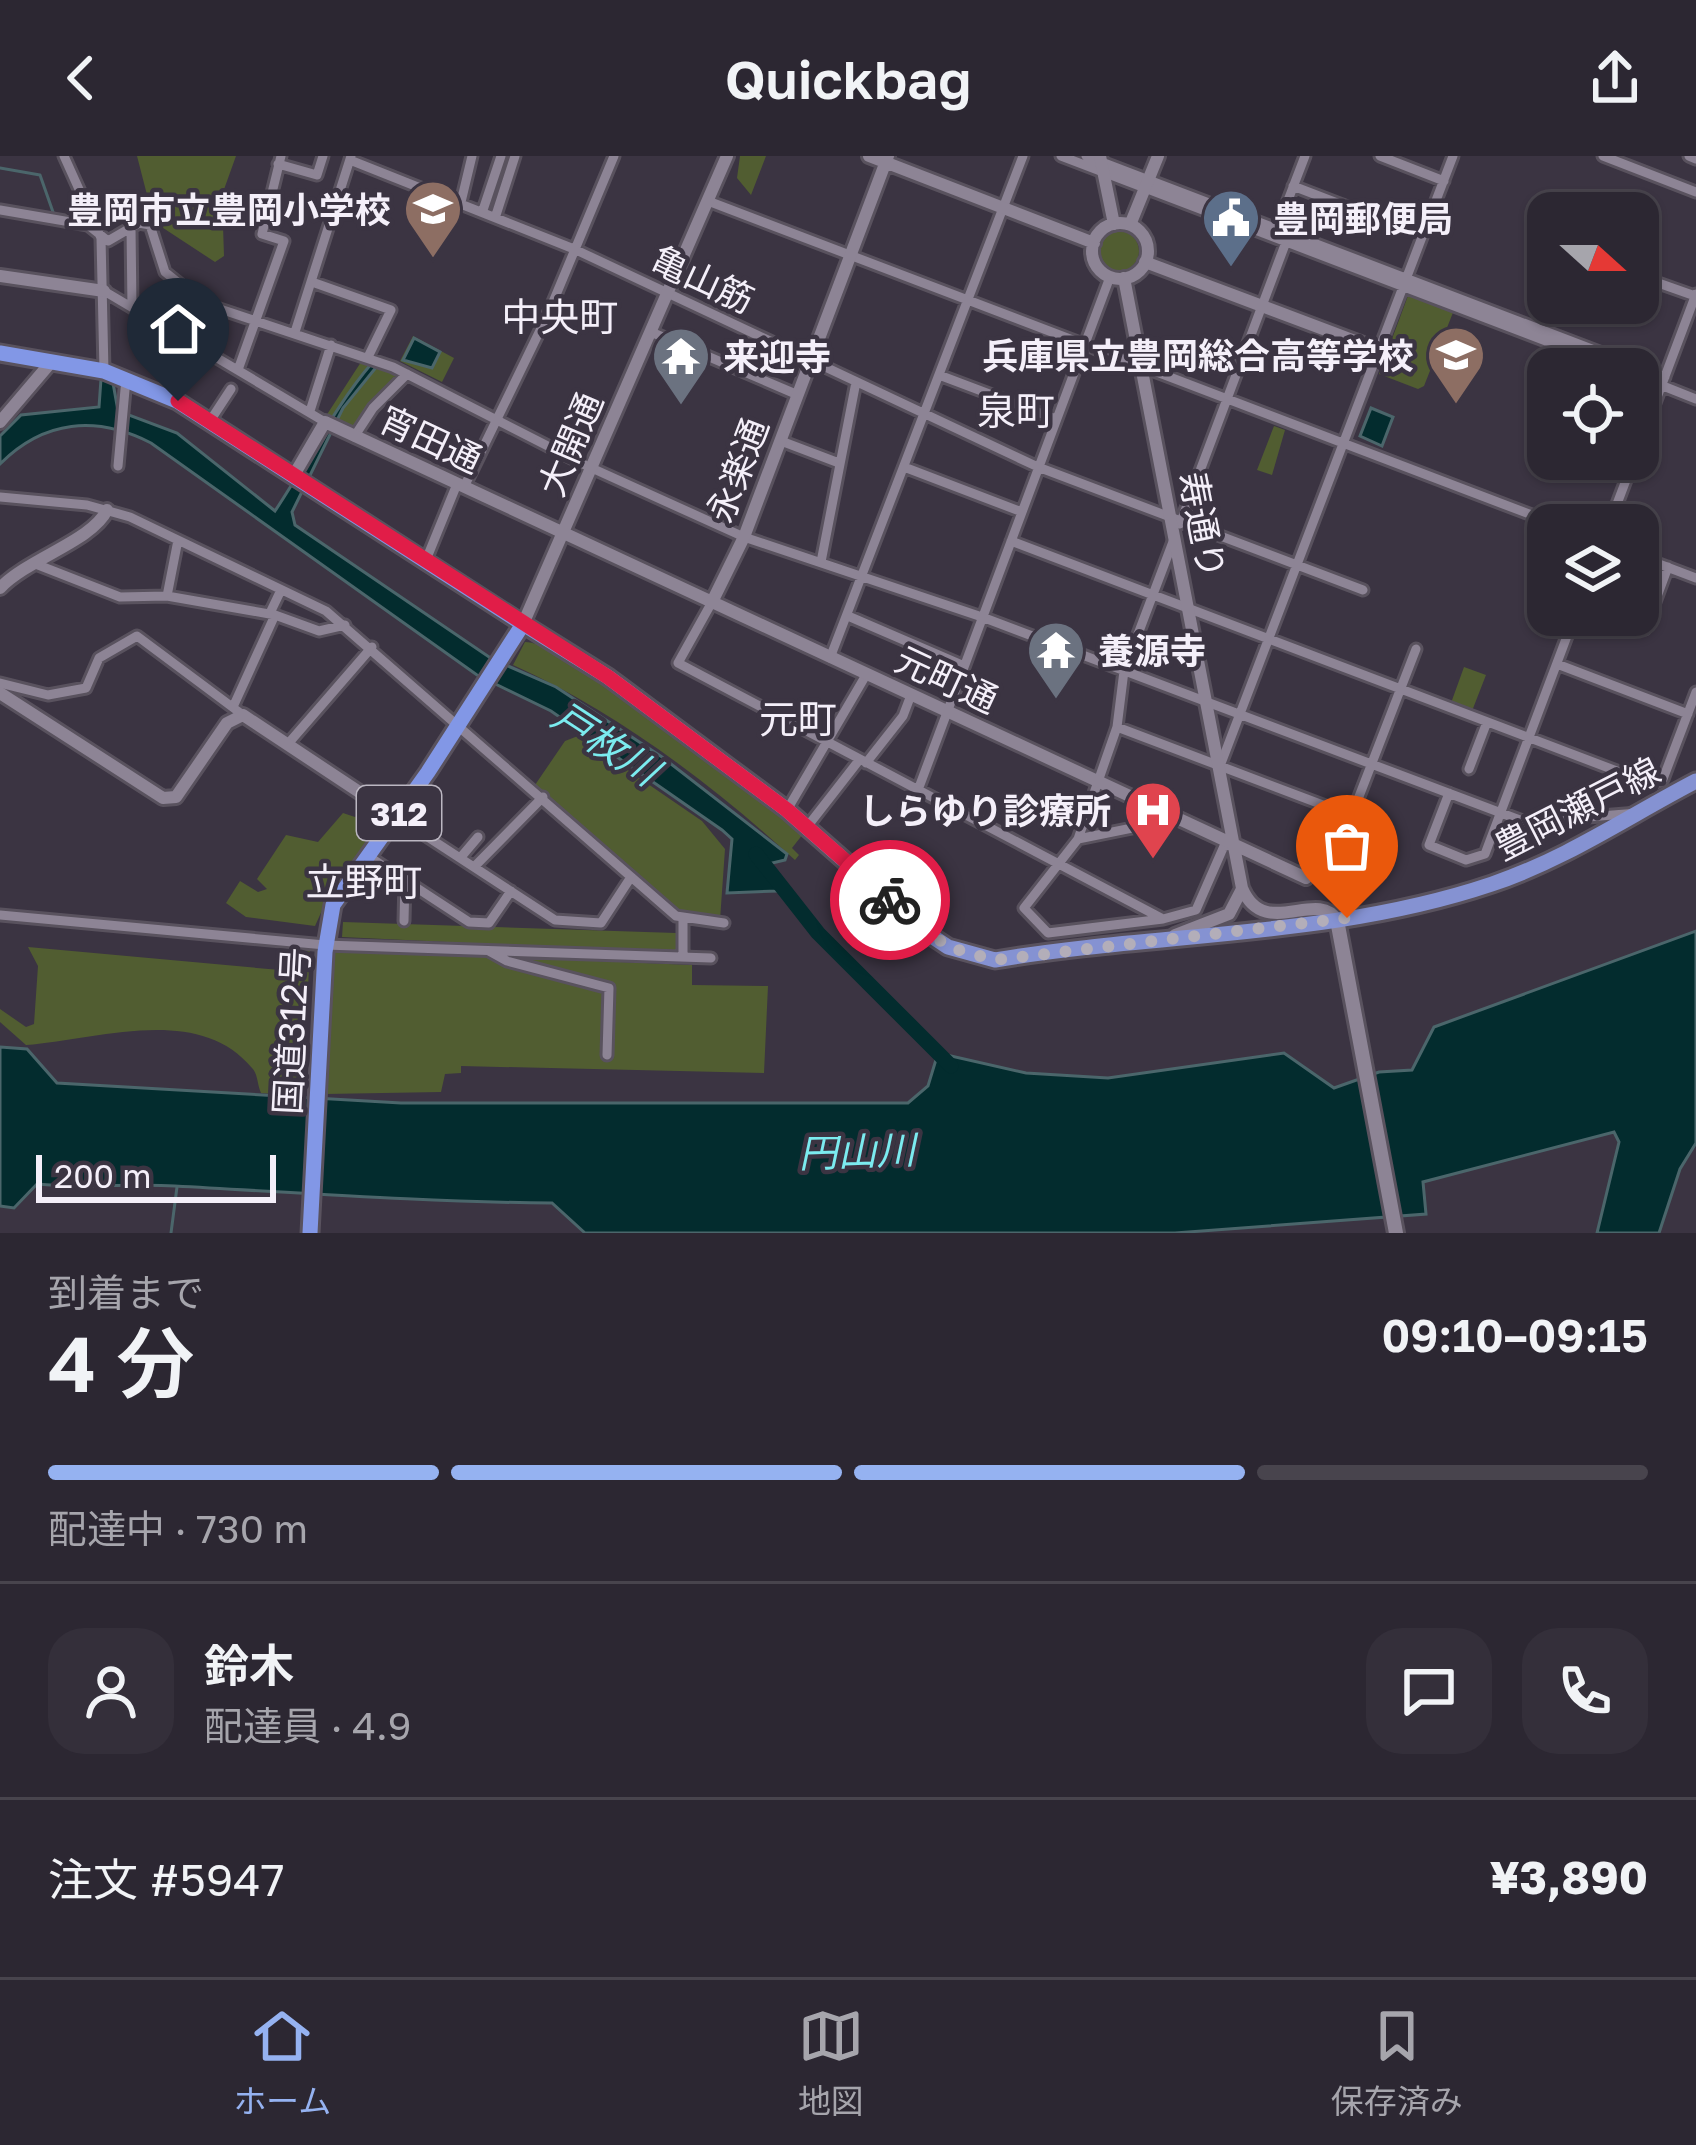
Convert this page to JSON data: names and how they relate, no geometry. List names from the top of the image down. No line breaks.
{"streets":{"highway":["312","国道312号"],"main road":["豊岡瀬戸線"],"street":["亀山筋","宵田通","大開通","永楽通","寿通り","元町通"]},"crossings":[["亀山筋","大開通"],["亀山筋","永楽通"],["亀山筋","寿通り"],["宵田通","大開通"],["宵田通","元町通"],["大開通","元町通"],["大開通","豊岡瀬戸線"],["大開通","国道312号"],["永楽通","元町通"],["寿通り","元町通"],["豊岡瀬戸線","国道312号"]],"districts":["中央町","泉町","元町","立野町"],"water":["戸枚川","円山川"],"places":{"school or university":["豊岡市立豊岡小学校","兵庫県立豊岡総合高等学校"],"public building":["豊岡郵便局"],"temple":["来迎寺","養源寺"],"hospital":["しらゆり診療所"]},"scale_bar":"200 m","north":"right","page":{"header":"Quickbag","scale":"200 m","heading":["4 分","到着まで","09:10–09:15"],"panel":["鈴木","配達員 · 4.9","注文 #5947","¥3,890"],"bar":"配達中 · 730 m","tabs":["ホーム","地図","保存済み"]}}
